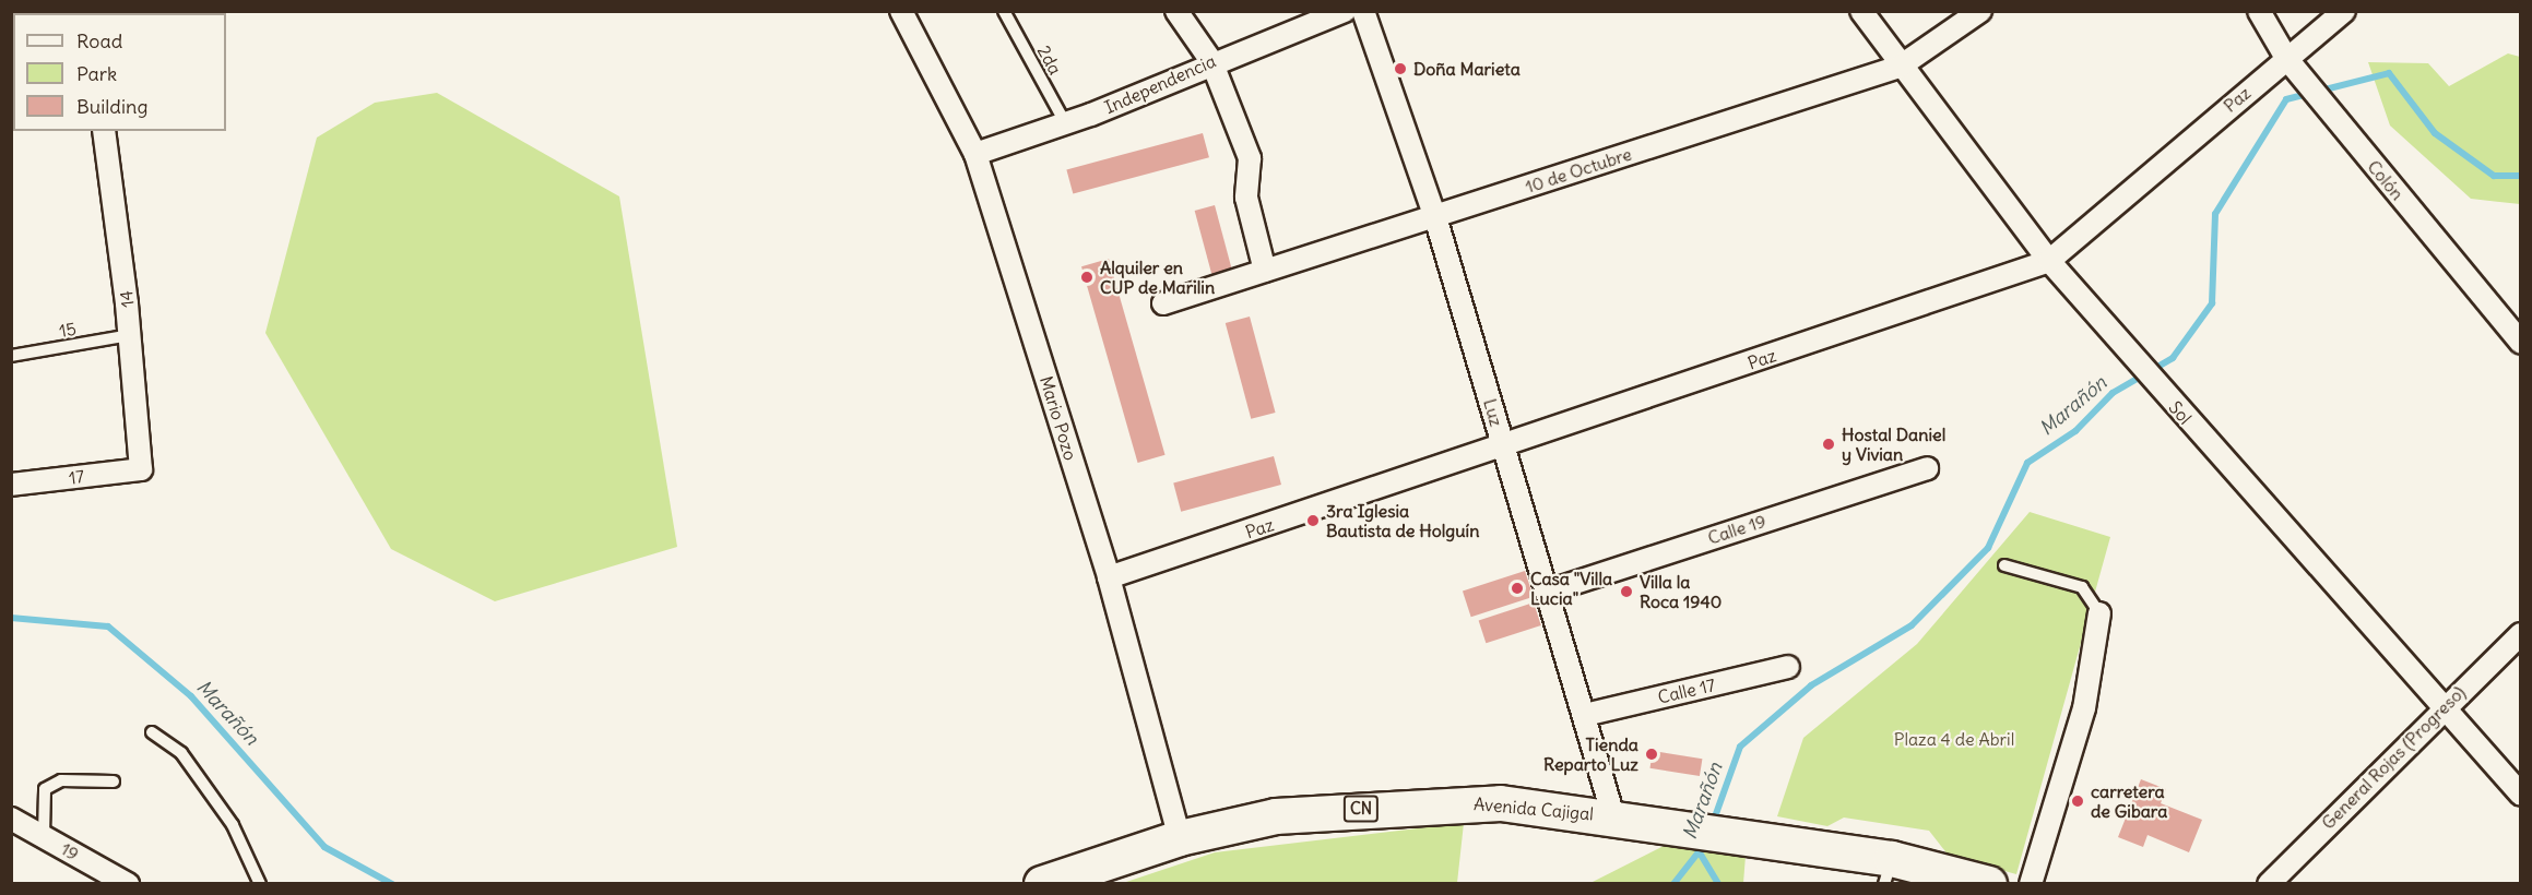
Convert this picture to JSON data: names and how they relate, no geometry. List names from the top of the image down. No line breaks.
{"streets":{"main road":["CN","Avenida Cajigal"],"street":["Independencia","Paz","10 de Octubre","Colón","14","Luz","Sol","Mario Pozo","17","Calle 19","Calle 17","General Rojas (Progreso)","19"],"lane":["2da","15"]},"crossings":[["2da","Independencia"],["Independencia","Mario Pozo"],["Paz","Colón"],["Paz","Luz"],["Paz","Sol"],["Paz","Mario Pozo"],["10 de Octubre","Luz"],["10 de Octubre","Sol"],["14","15"],["14","17"],["Luz","Calle 19"],["Luz","Calle 17"],["Luz","Avenida Cajigal"],["Sol","General Rojas (Progreso)"],["Mario Pozo","Avenida Cajigal"]],"water":["Marañón"],"parks":["Plaza 4 de Abril"],"places":["Doña Marieta","Alquiler en CUP de Marilin","Hostal Daniel y Vivian","3ra Iglesia Bautista de Holguín","Casa \"Villa Lucia\"","Villa la Roca 1940","Tienda Reparto Luz","carretera de Gibara"],"legend":["Road","Park","Building"]}
